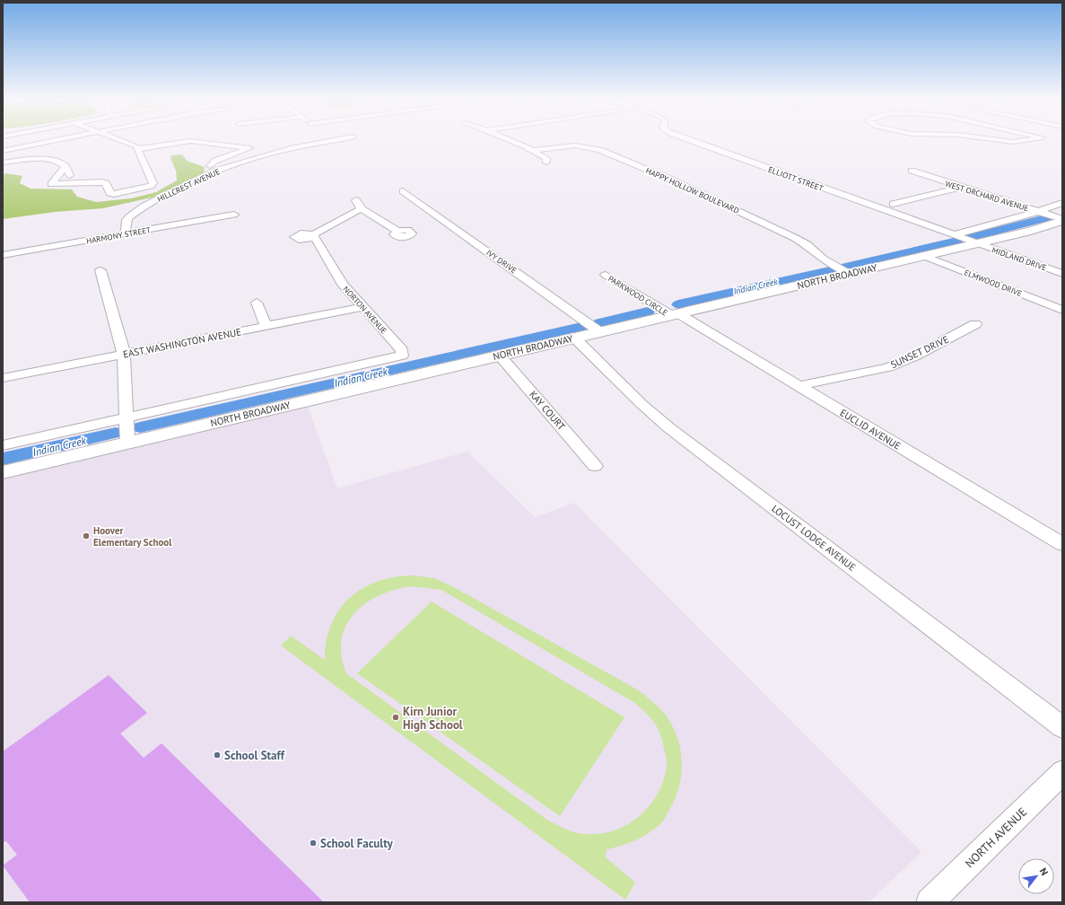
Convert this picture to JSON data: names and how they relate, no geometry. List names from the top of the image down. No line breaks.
{"streets":{"main road":["NORTH BROADWAY"],"street":["ELLIOTT STREET","HILLCREST AVENUE","HAPPY HOLLOW BOULEVARD","WEST ORCHARD AVENUE","HARMONY STREET","MIDLAND DRIVE","IVY DRIVE","ELMWOOD DRIVE","PARKWOOD CIRCLE","NORTON AVENUE","EAST WASHINGTON AVENUE","SUNSET DRIVE","KAY COURT","EUCLID AVENUE","LOCUST LODGE AVENUE","NORTH AVENUE"]},"crossings":[["ELLIOTT STREET","MIDLAND DRIVE"],["ELLIOTT STREET","NORTH BROADWAY"],["HILLCREST AVENUE","HARMONY STREET"],["HAPPY HOLLOW BOULEVARD","NORTH BROADWAY"],["WEST ORCHARD AVENUE","NORTH BROADWAY"],["MIDLAND DRIVE","NORTH BROADWAY"],["IVY DRIVE","NORTH BROADWAY"],["NORTH BROADWAY","ELMWOOD DRIVE"],["NORTH BROADWAY","PARKWOOD CIRCLE"],["NORTH BROADWAY","KAY COURT"],["NORTH BROADWAY","EUCLID AVENUE"],["NORTH BROADWAY","LOCUST LODGE AVENUE"],["PARKWOOD CIRCLE","EUCLID AVENUE"],["NORTON AVENUE","EAST WASHINGTON AVENUE"],["SUNSET DRIVE","EUCLID AVENUE"]],"water":["Indian Creek"],"places":["Hoover Elementary School","Kirn Junior High School","School Staff","School Faculty"],"north":"top right"}
